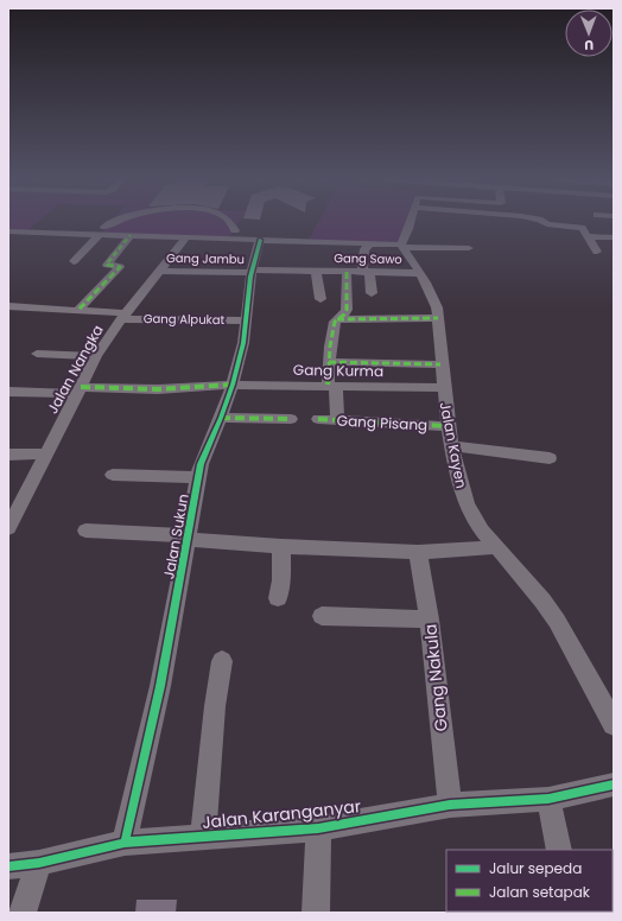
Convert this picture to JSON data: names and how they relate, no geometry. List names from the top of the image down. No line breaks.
{"streets":{"street":["Gang Jambu","Gang Sawo","Gang Alpukat","Jalan Nangka","Gang Kurma","Gang Pisang","Jalan Kayen","Jalan Sukun","Gang Nakula","Jalan Karanganyar"]},"crossings":[["Gang Jambu","Gang Sawo"],["Gang Jambu","Jalan Nangka"],["Gang Jambu","Jalan Sukun"],["Gang Sawo","Jalan Kayen"],["Gang Sawo","Jalan Sukun"],["Gang Alpukat","Jalan Nangka"],["Gang Alpukat","Jalan Sukun"],["Jalan Nangka","Gang Kurma"],["Gang Kurma","Jalan Kayen"],["Gang Kurma","Jalan Sukun"],["Gang Pisang","Jalan Kayen"],["Jalan Sukun","Jalan Karanganyar"],["Gang Nakula","Jalan Karanganyar"]],"legend":["Jalur sepeda","Jalan setapak"],"north":"bottom"}
